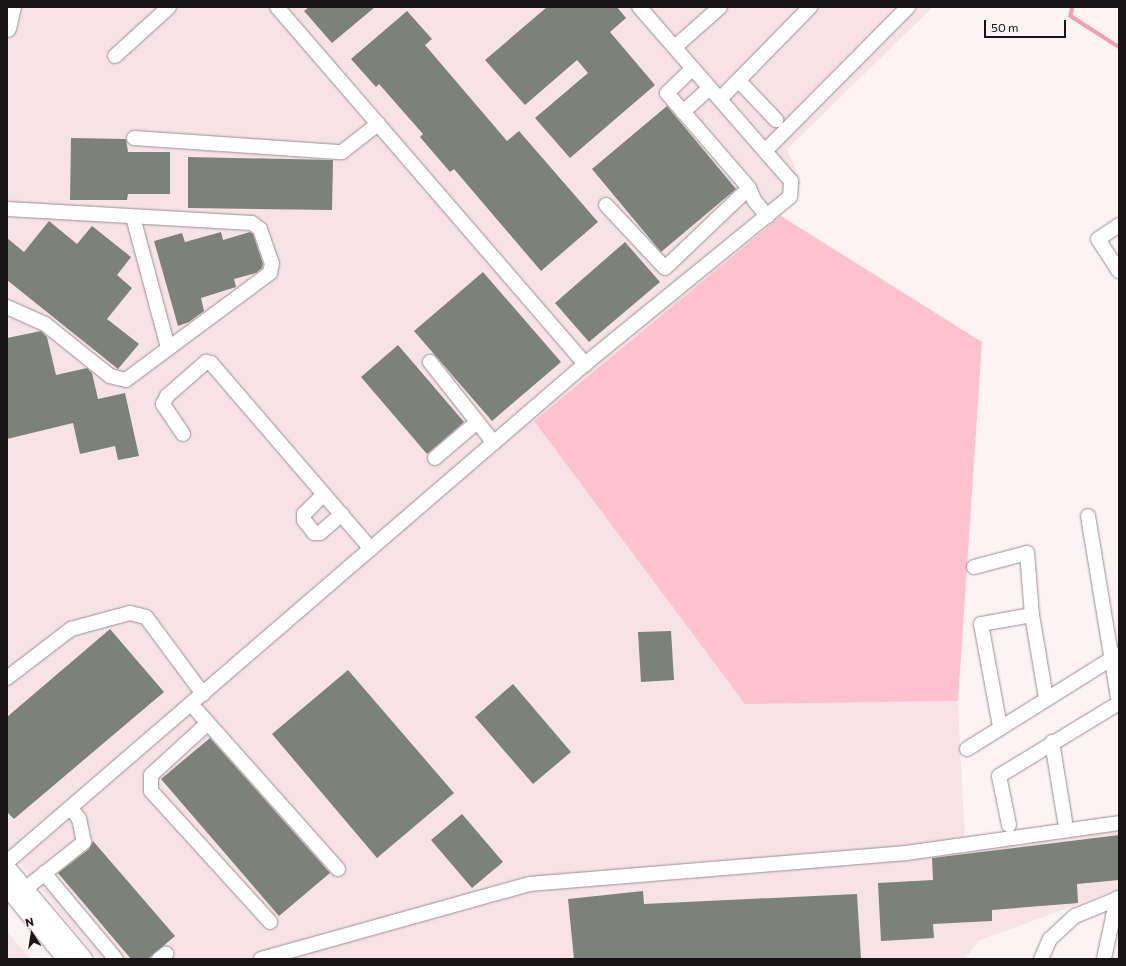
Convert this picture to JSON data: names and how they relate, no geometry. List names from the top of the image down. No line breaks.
{"scale_bar":"50 m","north":"top"}
